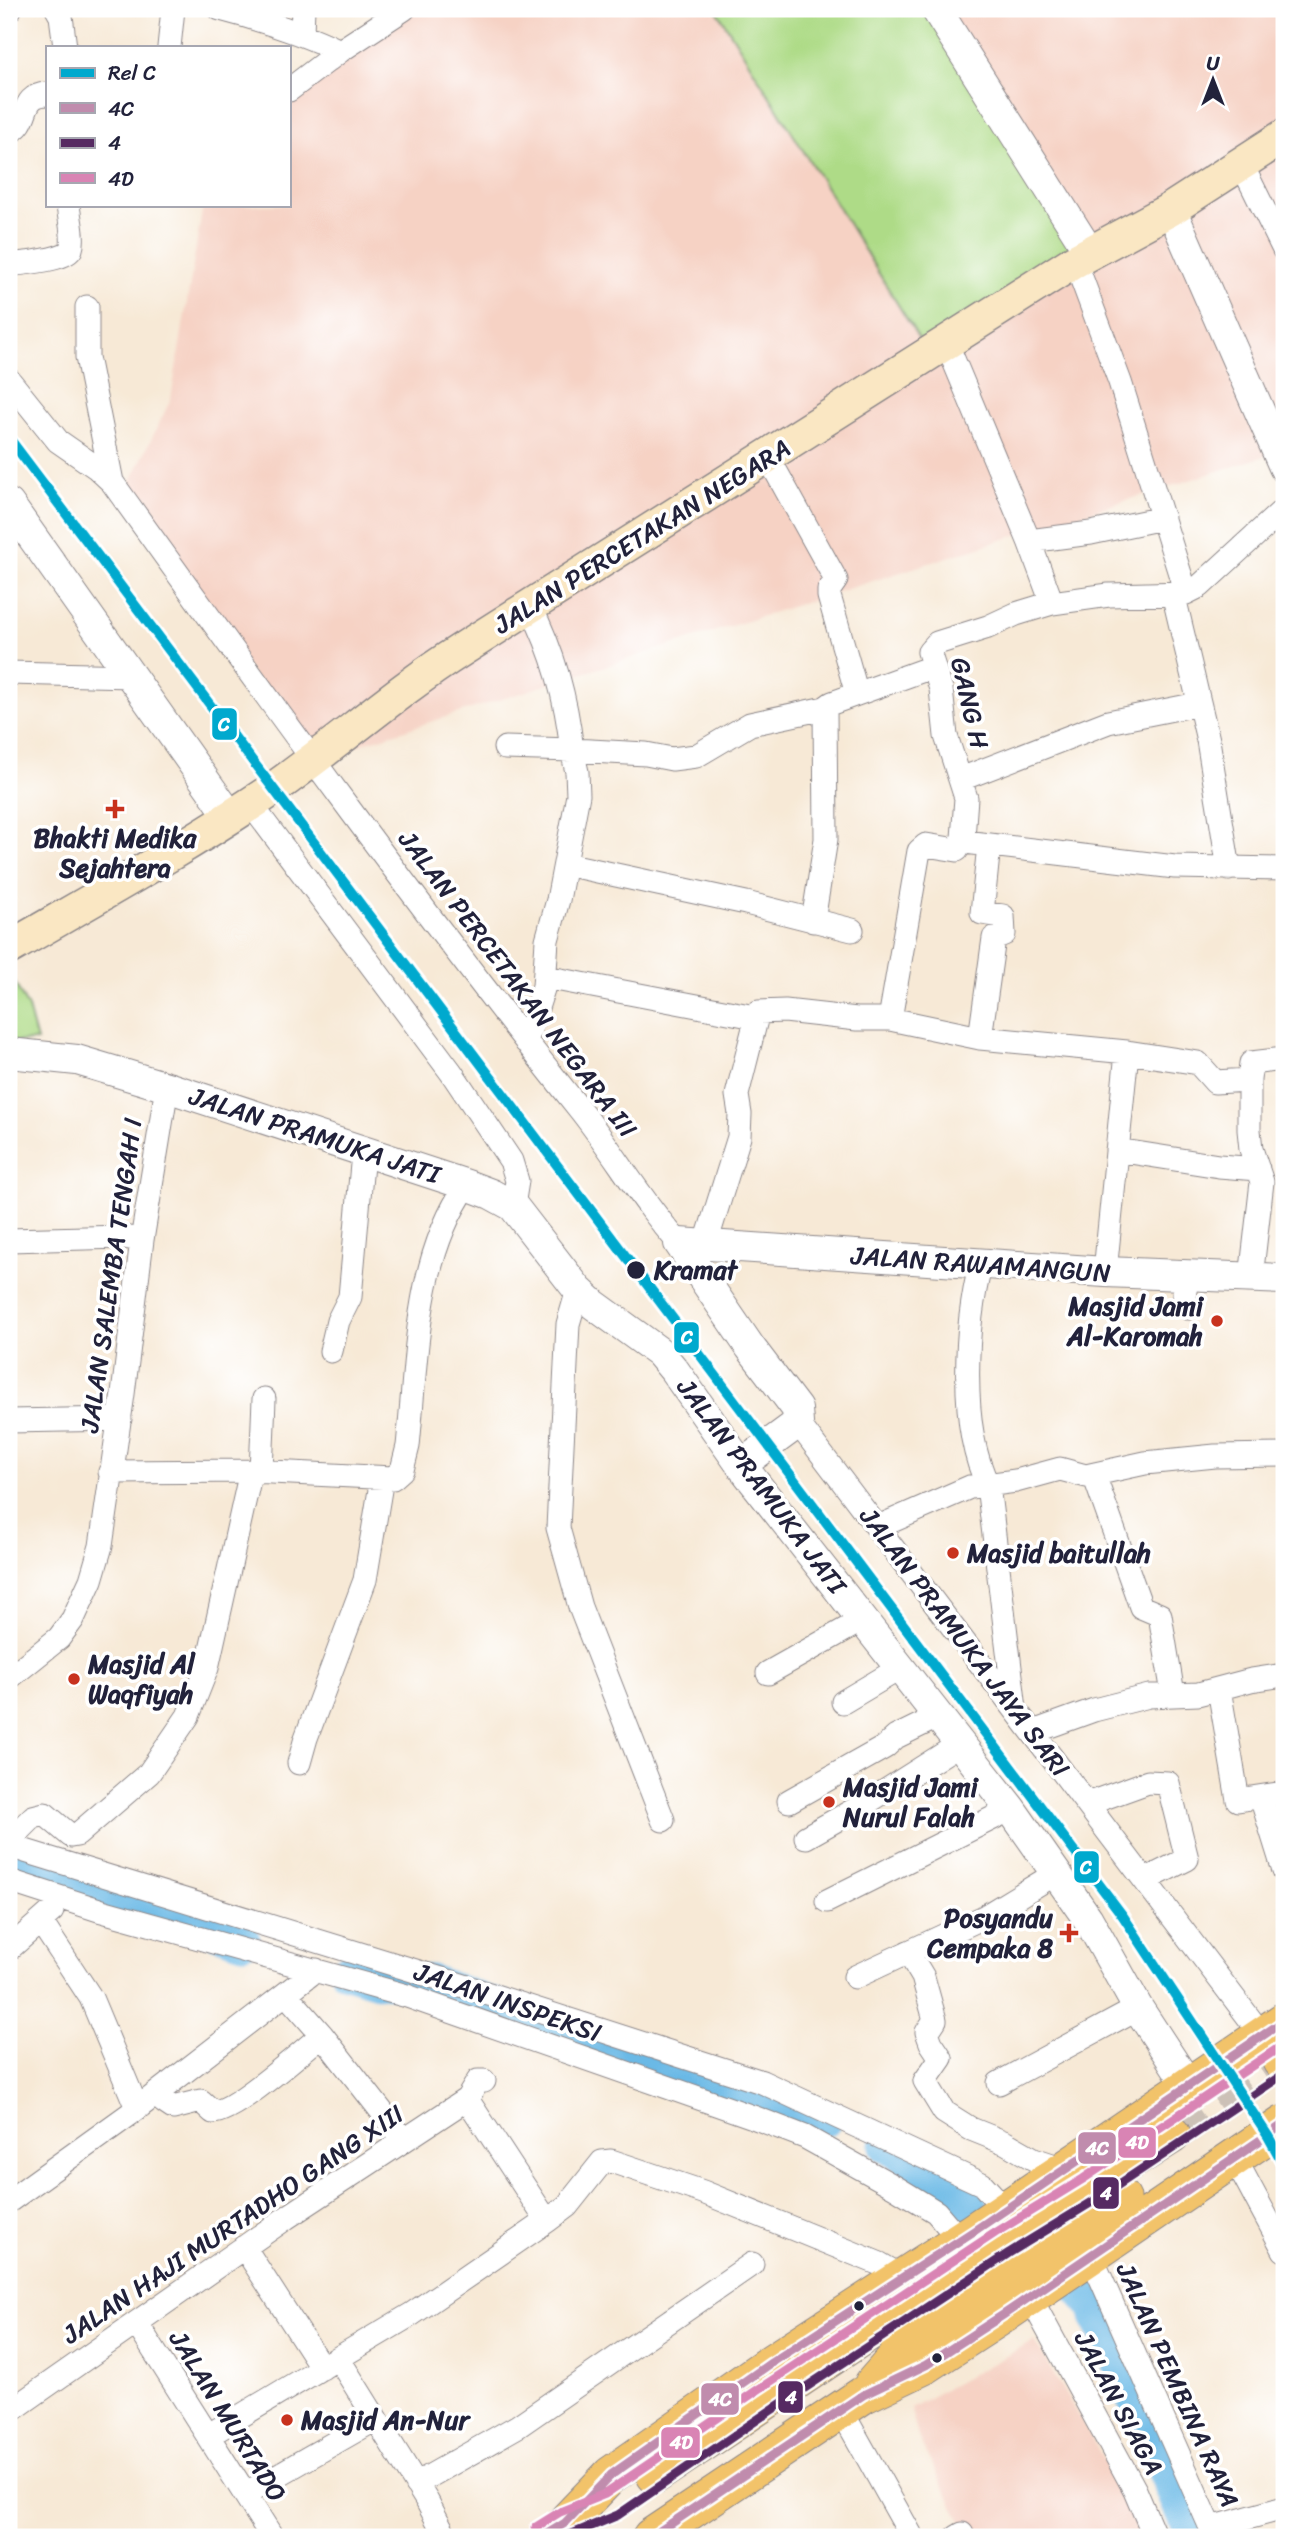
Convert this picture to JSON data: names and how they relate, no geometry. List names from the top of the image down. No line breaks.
{"streets":{"main road":["JALAN PERCETAKAN NEGARA"],"street":["GANG H","JALAN PERCETAKAN NEGARA III","JALAN PRAMUKA JATI","JALAN RAWAMANGUN","JALAN SALEMBA TENGAH I","JALAN PRAMUKA JAYA SARI","JALAN INSPEKSI","JALAN HAJI MURTADHO GANG XIII","JALAN PEMBINA RAYA","JALAN SIAGA","JALAN MURTADO"]},"crossings":[["JALAN PERCETAKAN NEGARA","JALAN PERCETAKAN NEGARA III"],["JALAN PERCETAKAN NEGARA III","JALAN RAWAMANGUN"],["JALAN PERCETAKAN NEGARA III","JALAN PRAMUKA JAYA SARI"],["JALAN PRAMUKA JATI","JALAN SALEMBA TENGAH I"],["JALAN RAWAMANGUN","JALAN PRAMUKA JAYA SARI"],["JALAN INSPEKSI","JALAN SIAGA"],["JALAN HAJI MURTADHO GANG XIII","JALAN MURTADO"]],"places":{"health":["Bhakti Medika Sejahtera","Posyandu Cempaka 8"],"other":["Kramat","Masjid Jami Al-Karomah","Masjid baitullah","Masjid Al Waqfiyah","Masjid Jami Nurul Falah","Masjid An-Nur"]},"lines":["rail line C","transit line 4C","transit line 4D","transit line 4"],"legend":["Rel C","4C","4","4D"],"north":"top"}
